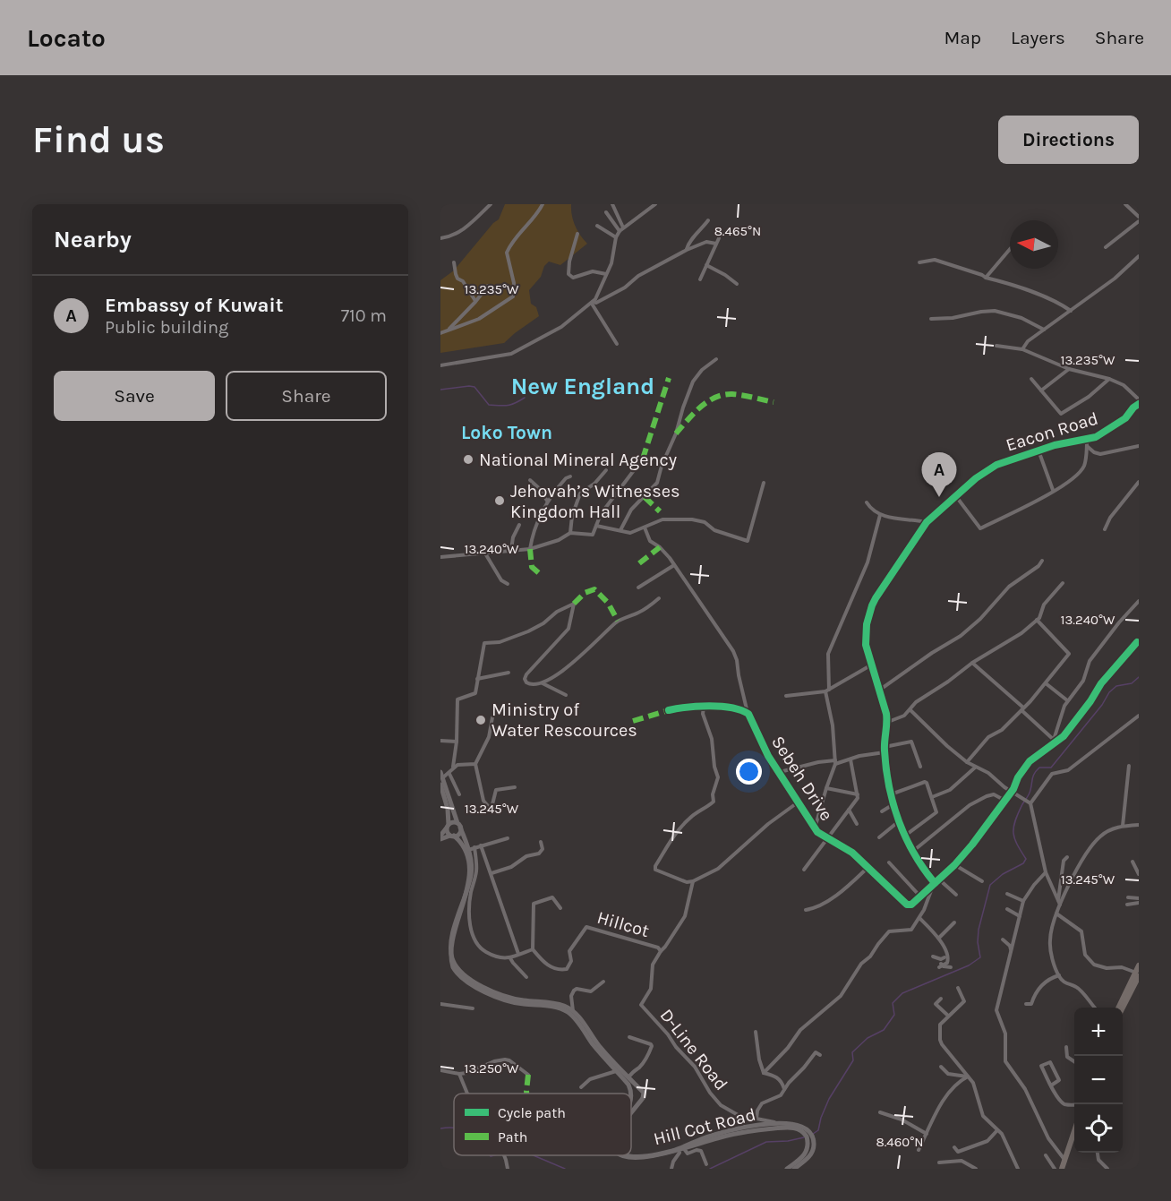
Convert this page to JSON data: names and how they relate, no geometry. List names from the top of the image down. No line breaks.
{"streets":{"main road":["Hill Cot Road"],"street":["Eacon Road","Sebeh Drive","Hillcot","D-Line Road"]},"crossings":[["Hillcot","D-Line Road"],["D-Line Road","Hill Cot Road"]],"districts":["New England","Loko Town"],"places":["National Mineral Agency","Jehovah’s Witnesses Kingdom Hall","Ministry of Water Rescources"],"legend":["Cycle path","Path"],"north":"left","page":{"header":"Locato","nav":["Map","Layers","Share"],"buttons":["Directions",["Save","Share"]],"title":"Find us","heading":"Nearby","list":[{"mark":"A","name":"Embassy of Kuwait","note":"Public building","value":"710 m"}],"pins":"A","map_buttons":["+","−"]},"coordinates":["8.465°N","13.235°W","13.240°W","13.245°W","13.250°W","8.460°N"]}
